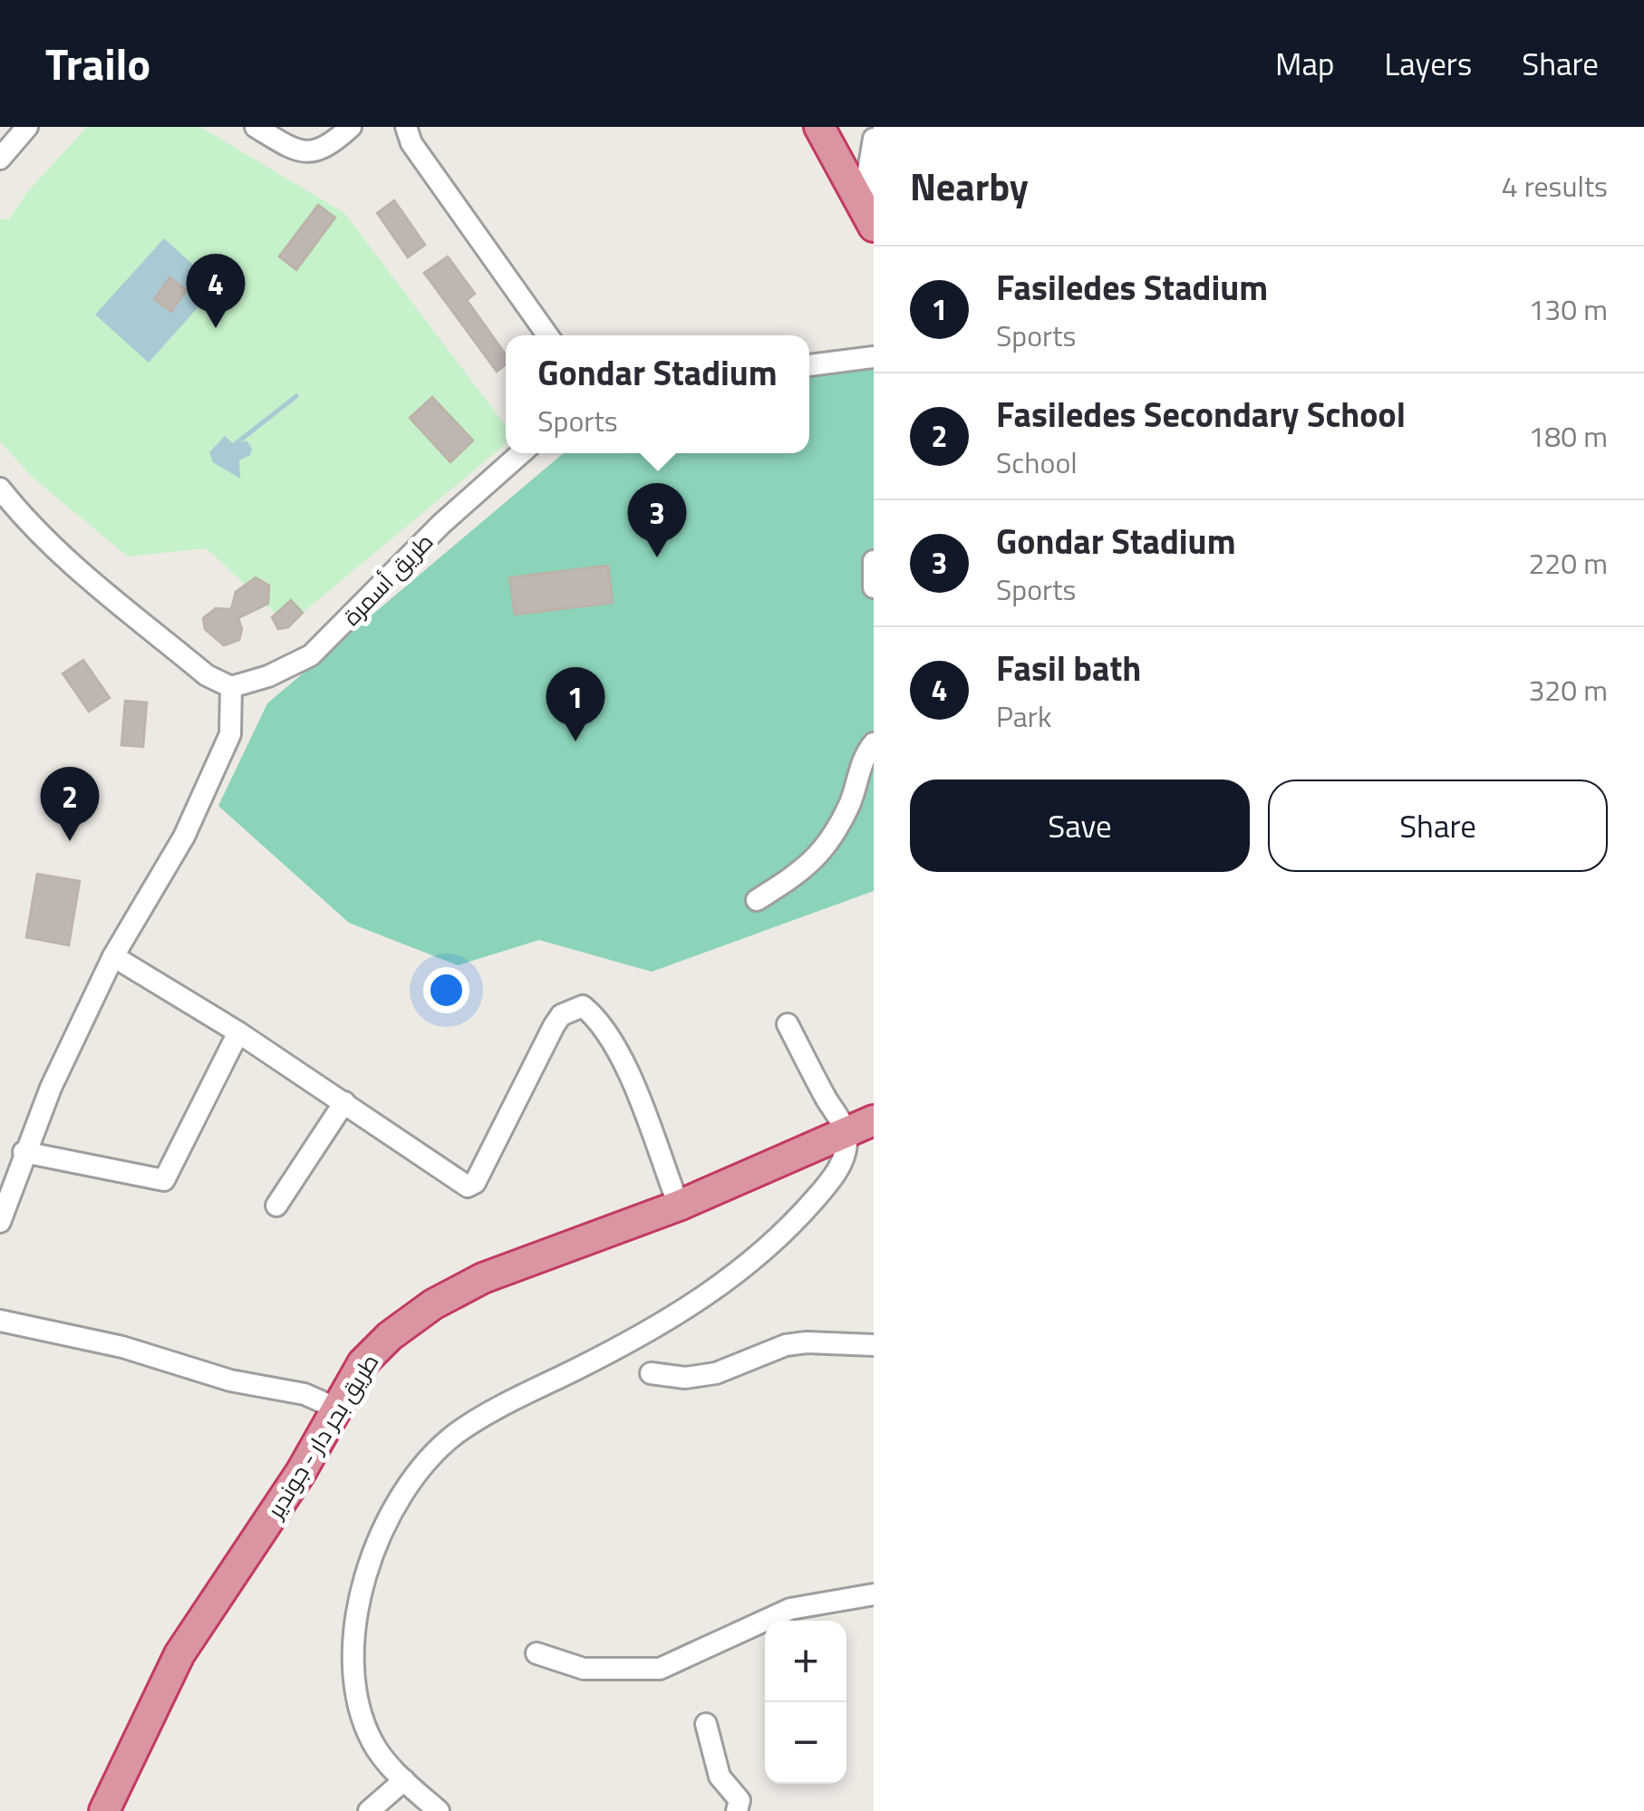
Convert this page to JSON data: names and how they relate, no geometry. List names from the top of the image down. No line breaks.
{"streets":{"highway":["طريق بحر دار - جوندير"],"street":["طريق أسمرة"]},"page":{"header":"Trailo","nav":["Map","Layers","Share"],"heading":["Nearby","4 results"],"list":[{"mark":"1","name":"Fasiledes Stadium","note":"Sports","value":"130 m"},{"mark":"2","name":"Fasiledes Secondary School","note":"School","value":"180 m"},{"mark":"3","name":"Gondar Stadium","note":"Sports","value":"220 m"},{"mark":"4","name":"Fasil bath","note":"Park","value":"320 m"}],"pins":["4","3","1","2"],"popup":["Gondar Stadium","Sports"],"buttons":["Save","Share"],"map_buttons":["+","−"]}}
